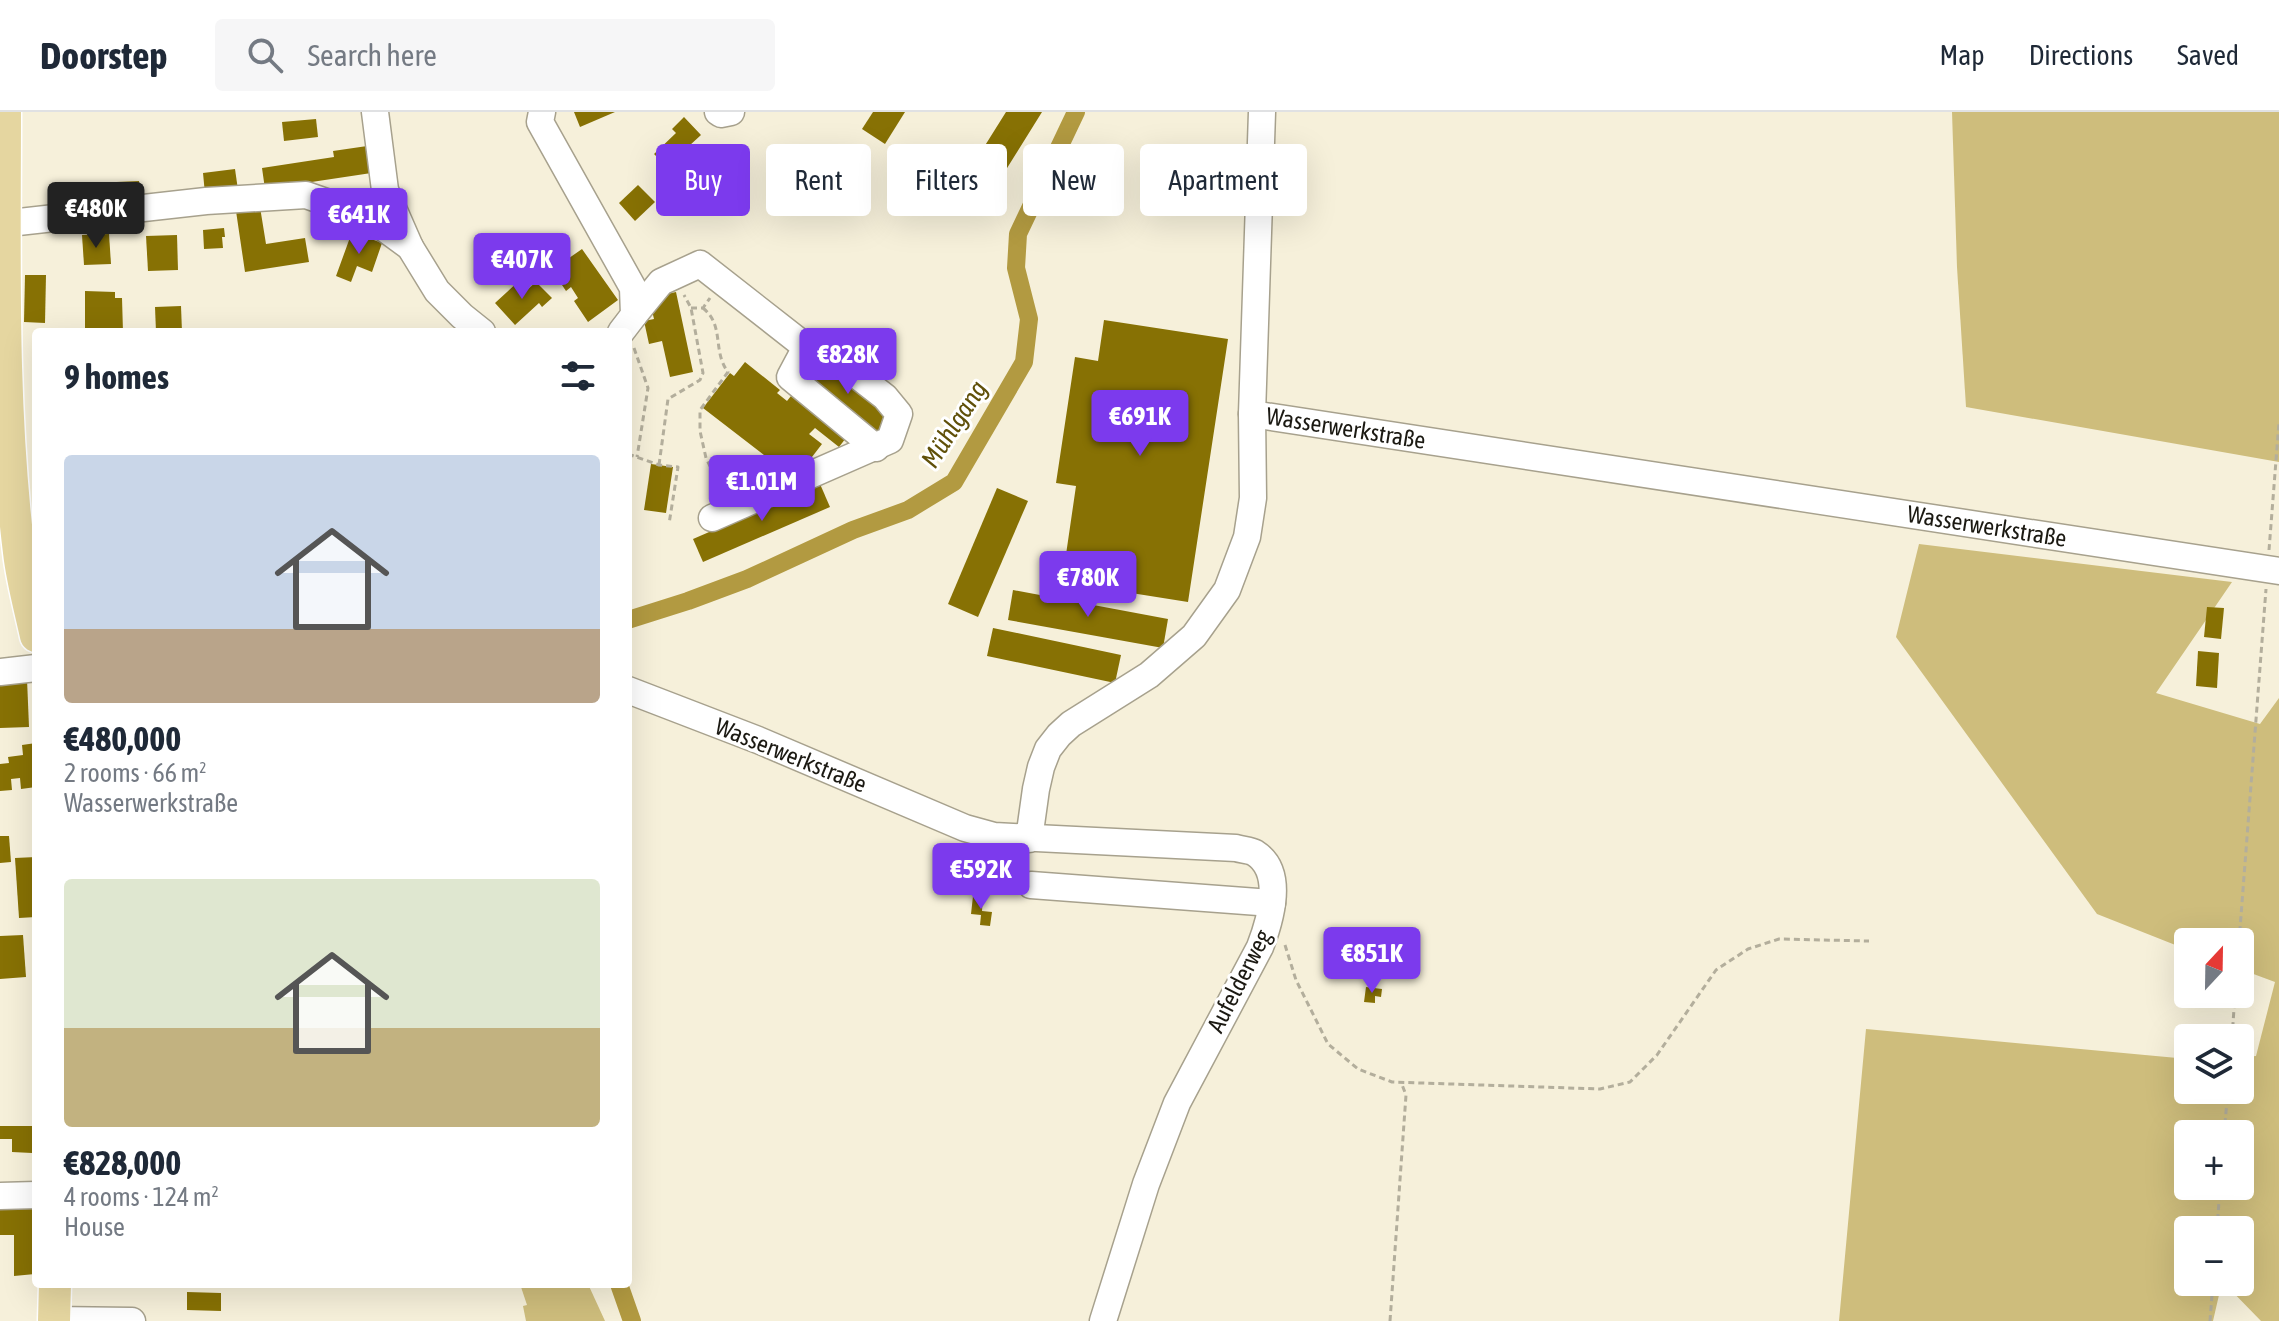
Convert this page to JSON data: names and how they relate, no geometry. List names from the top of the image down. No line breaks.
{"streets":{"street":["Wasserwerkstraße","Aufelderweg"]},"crossings":[["Wasserwerkstraße","Aufelderweg"]],"water":["Mühlgang"],"north":"top","page":{"header":"Doorstep","search":"Search here","nav":["Map","Directions","Saved"],"chip":["Buy","Rent","Filters","New","Apartment"],"price":["€480K","€641K","€407K","€828K","€691K","€1.01M","€780K","€592K","€851K"],"heading":"9 homes","list":[{"name":"€480,000","note":"2 rooms · 66 m² · Wasserwerkstraße"},{"name":"€828,000","note":"4 rooms · 124 m² · House"}],"map_buttons":["+","−"]}}
